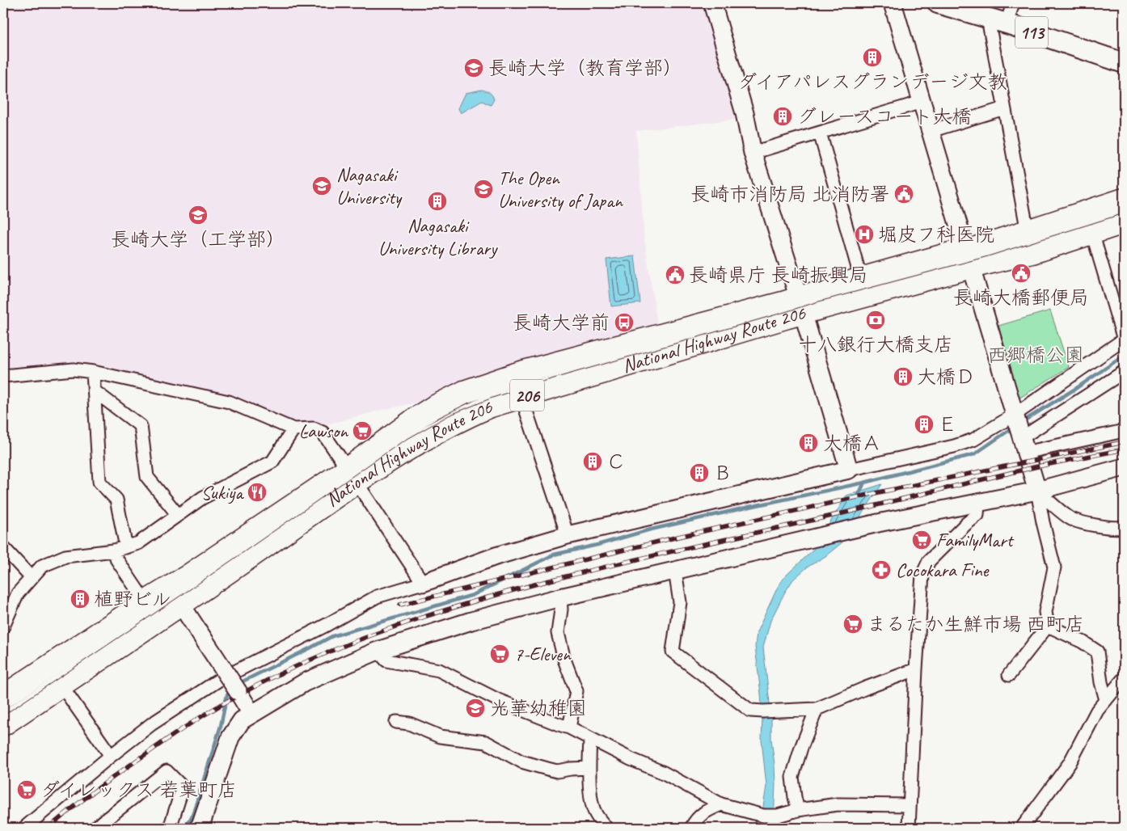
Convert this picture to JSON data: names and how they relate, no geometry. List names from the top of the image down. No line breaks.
{"streets":{"highway":["National Highway Route 206","206"],"main road":["113"]},"parks":["西郷橋公園"],"places":{"building":["ダイアパレスグランデージ文教","グレースコート大橋","Nagasaki University Library","大橋Ｄ","Ｅ","大橋Ａ","Ｃ","Ｂ","植野ビル"],"school or university":["長崎大学（教育学部）","Nagasaki University","The Open University of Japan","長崎大学（工学部）","光華幼稚園"],"public building":["長崎市消防局 北消防署","長崎大橋郵便局","長崎県庁 長崎振興局"],"hospital":["堀皮フ科医院"],"bank":["十八銀行大橋支店"],"bus stop":["長崎大学前"],"supermarket":["Lawson","FamilyMart","まるたか生鮮市場 西町店","7-Eleven","ダイレックス 若葉町店"],"restaurant":["Sukiya"],"pharmacy":["Cocokara Fine"]}}
